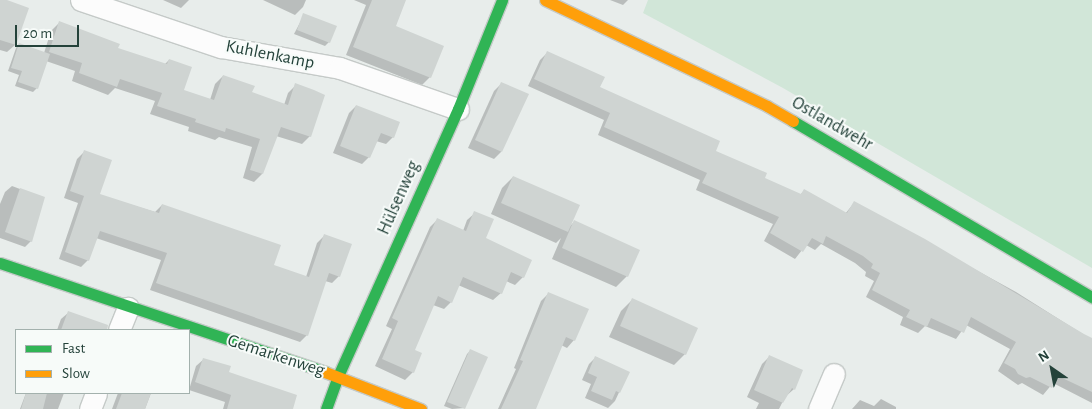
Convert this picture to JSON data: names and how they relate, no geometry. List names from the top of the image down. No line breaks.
{"streets":{"street":["Kuhlenkamp","Ostlandwehr","Hülsenweg","Gemarkenweg"]},"crossings":[["Kuhlenkamp","Hülsenweg"],["Hülsenweg","Gemarkenweg"]],"legend":["Fast","Slow"],"scale_bar":"20 m","north":"top left"}
